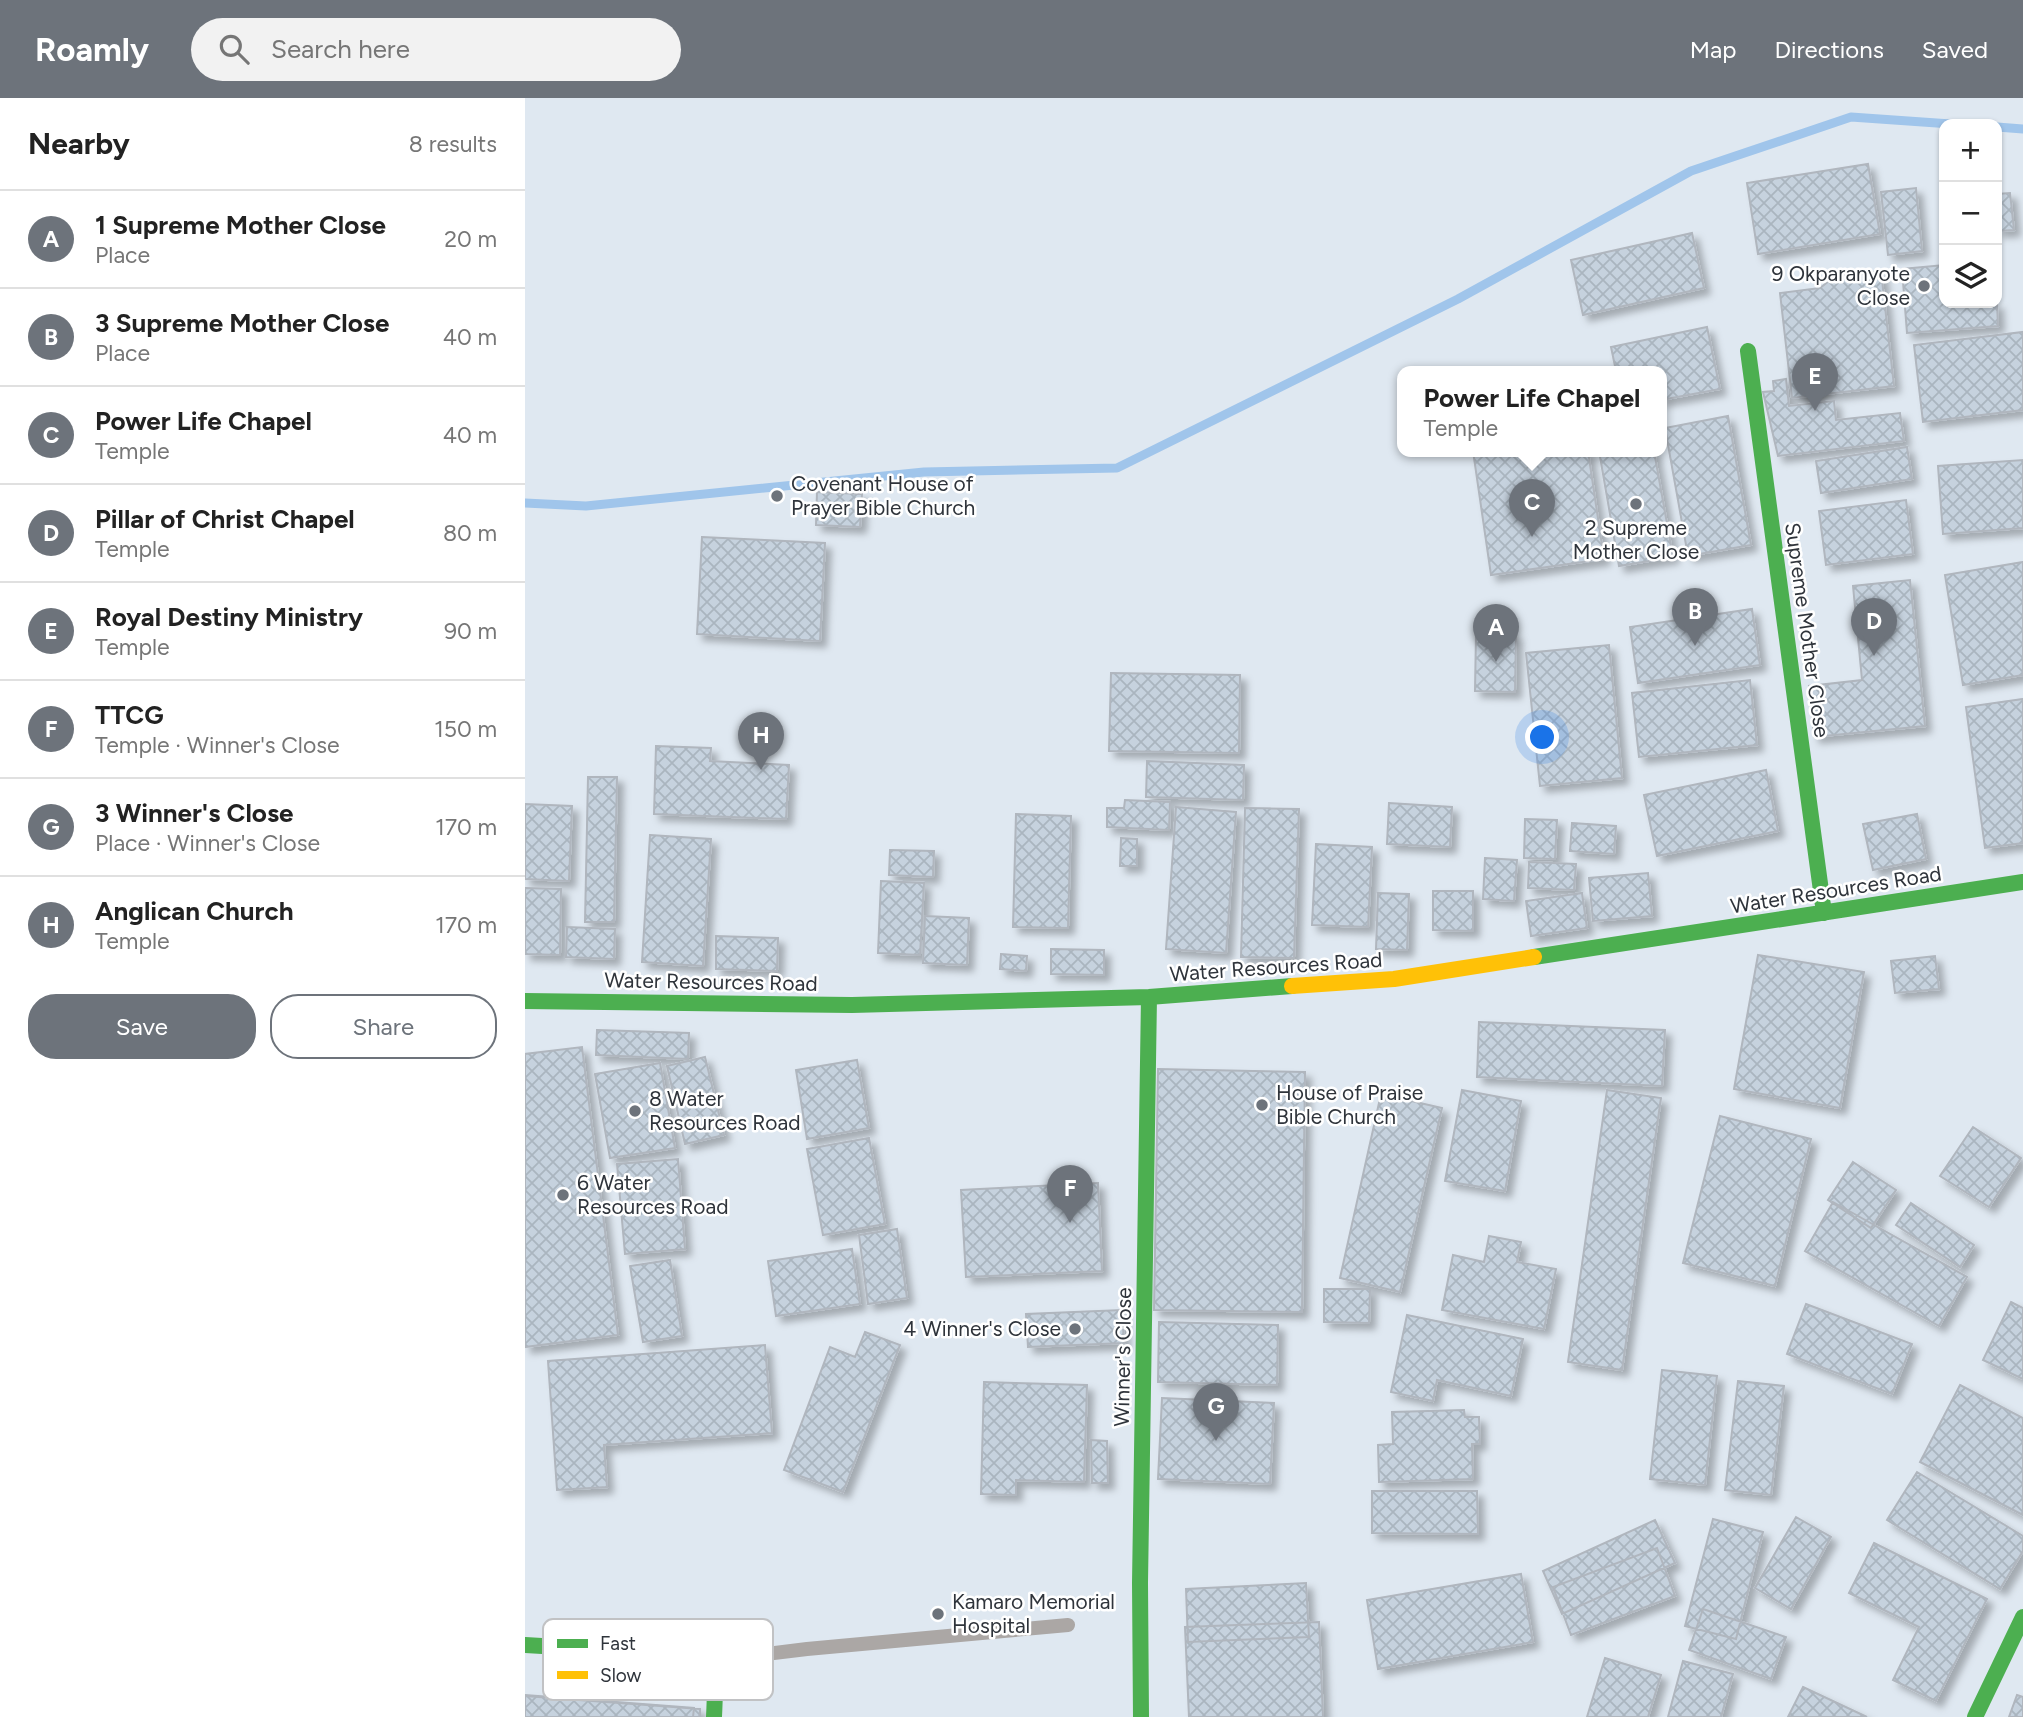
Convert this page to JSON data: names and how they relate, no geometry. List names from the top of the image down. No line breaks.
{"streets":{"street":["Supreme Mother Close","Water Resources Road","Winner's Close"]},"crossings":[["Supreme Mother Close","Water Resources Road"],["Water Resources Road","Winner's Close"]],"places":["9 Okparanyote Close","Covenant House of Prayer Bible Church","2 Supreme Mother Close","House of Praise Bible Church","8 Water Resources Road","6 Water Resources Road","4 Winner's Close","Kamaro Memorial Hospital"],"legend":["Fast","Slow"],"page":{"header":"Roamly","search":"Search here","nav":["Map","Directions","Saved"],"heading":["Nearby","8 results"],"map_buttons":["+","−"],"list":[{"mark":"A","name":"1 Supreme Mother Close","note":"Place","value":"20 m"},{"mark":"B","name":"3 Supreme Mother Close","note":"Place","value":"40 m"},{"mark":"C","name":"Power Life Chapel","note":"Temple","value":"40 m"},{"mark":"D","name":"Pillar of Christ Chapel","note":"Temple","value":"80 m"},{"mark":"E","name":"Royal Destiny Ministry","note":"Temple","value":"90 m"},{"mark":"F","name":"TTCG","note":"Temple · Winner's Close","value":"150 m"},{"mark":"G","name":"3 Winner's Close","note":"Place · Winner's Close","value":"170 m"},{"mark":"H","name":"Anglican Church","note":"Temple","value":"170 m"}],"pins":["E","C","B","D","A","H","F","G"],"popup":["Power Life Chapel","Temple"],"buttons":["Save","Share"]}}
